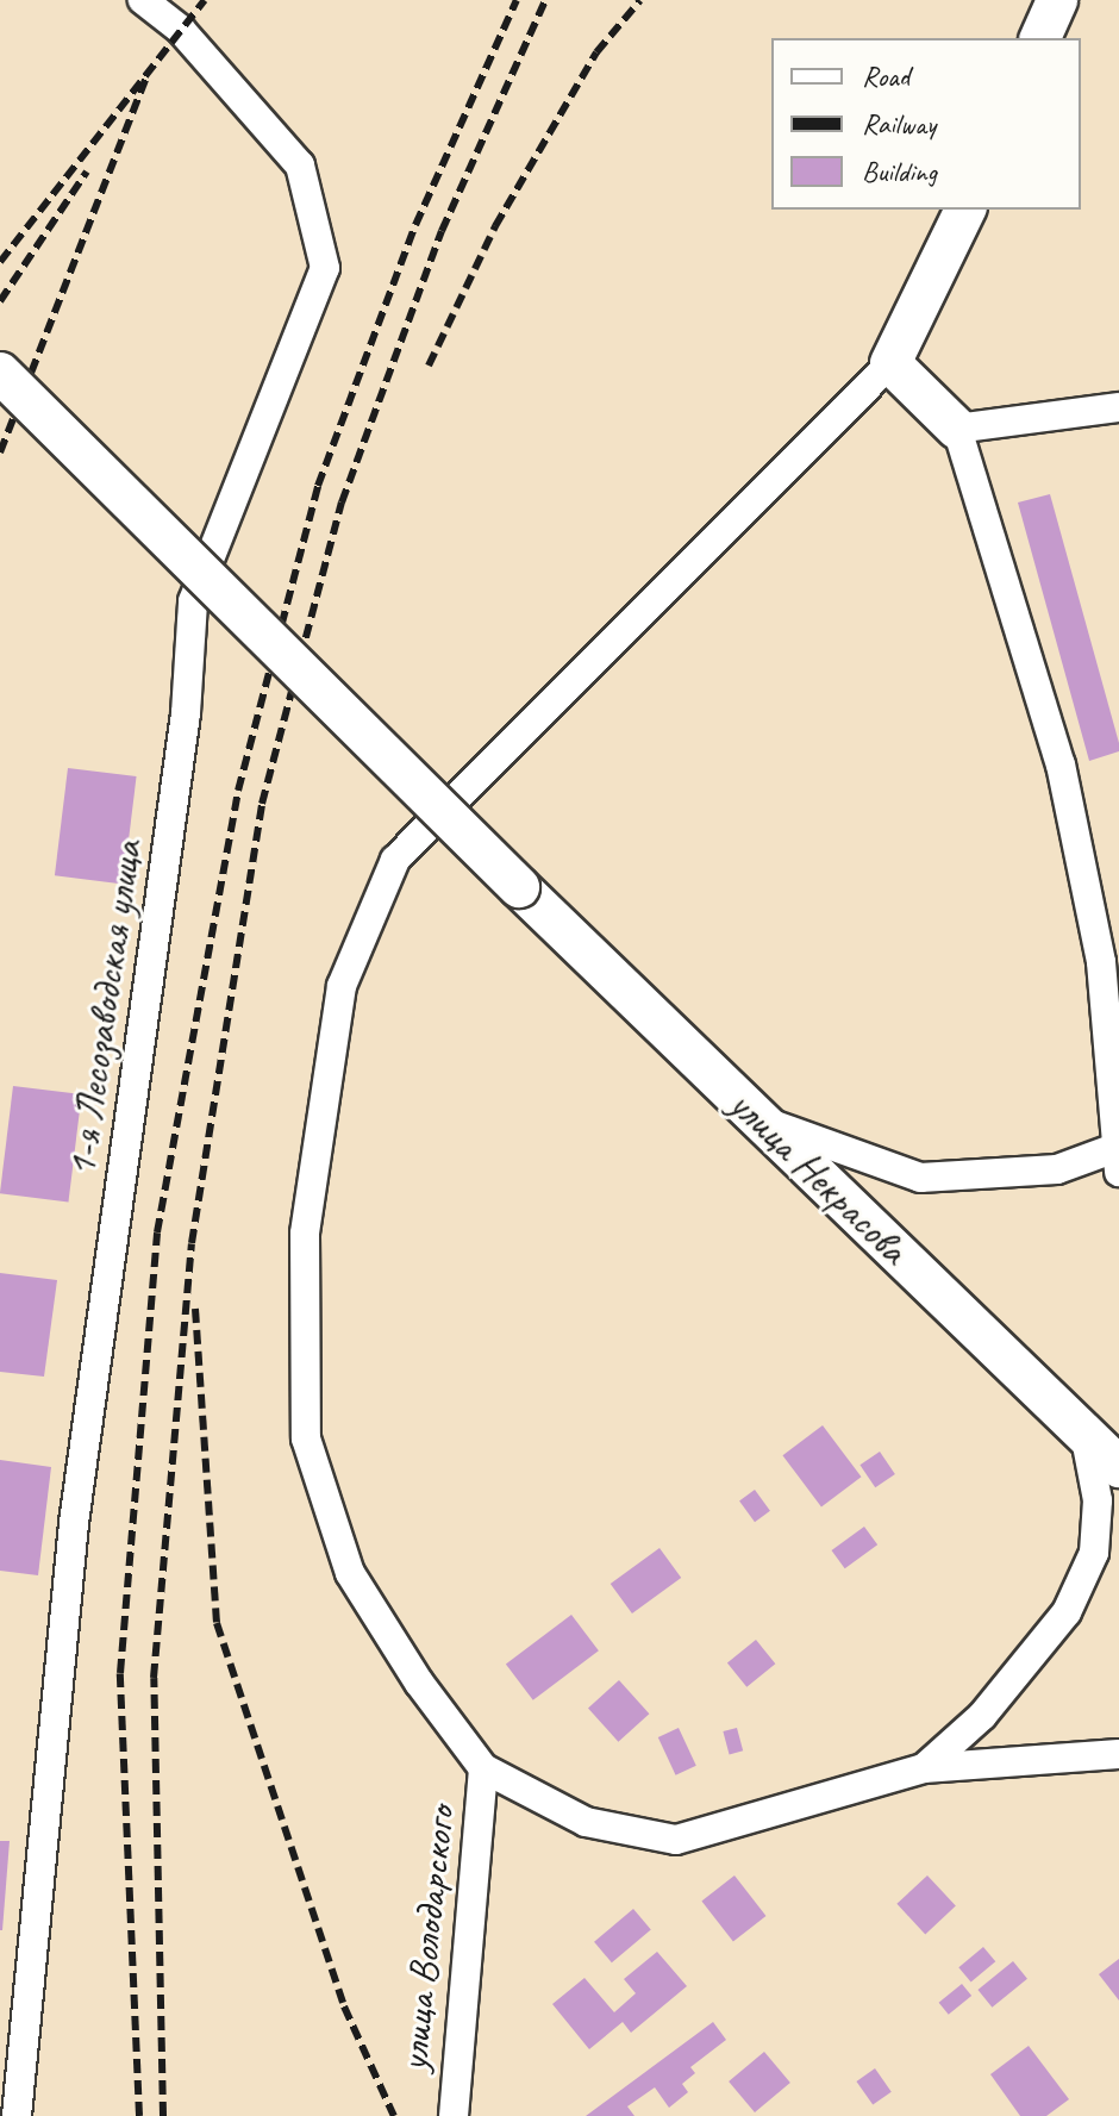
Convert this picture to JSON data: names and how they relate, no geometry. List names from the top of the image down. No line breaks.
{"streets":{"main road":["улица Некрасова"],"street":["1-я Лесозаводская улица","улица Володарского"]},"legend":["Road","Railway","Building"]}
